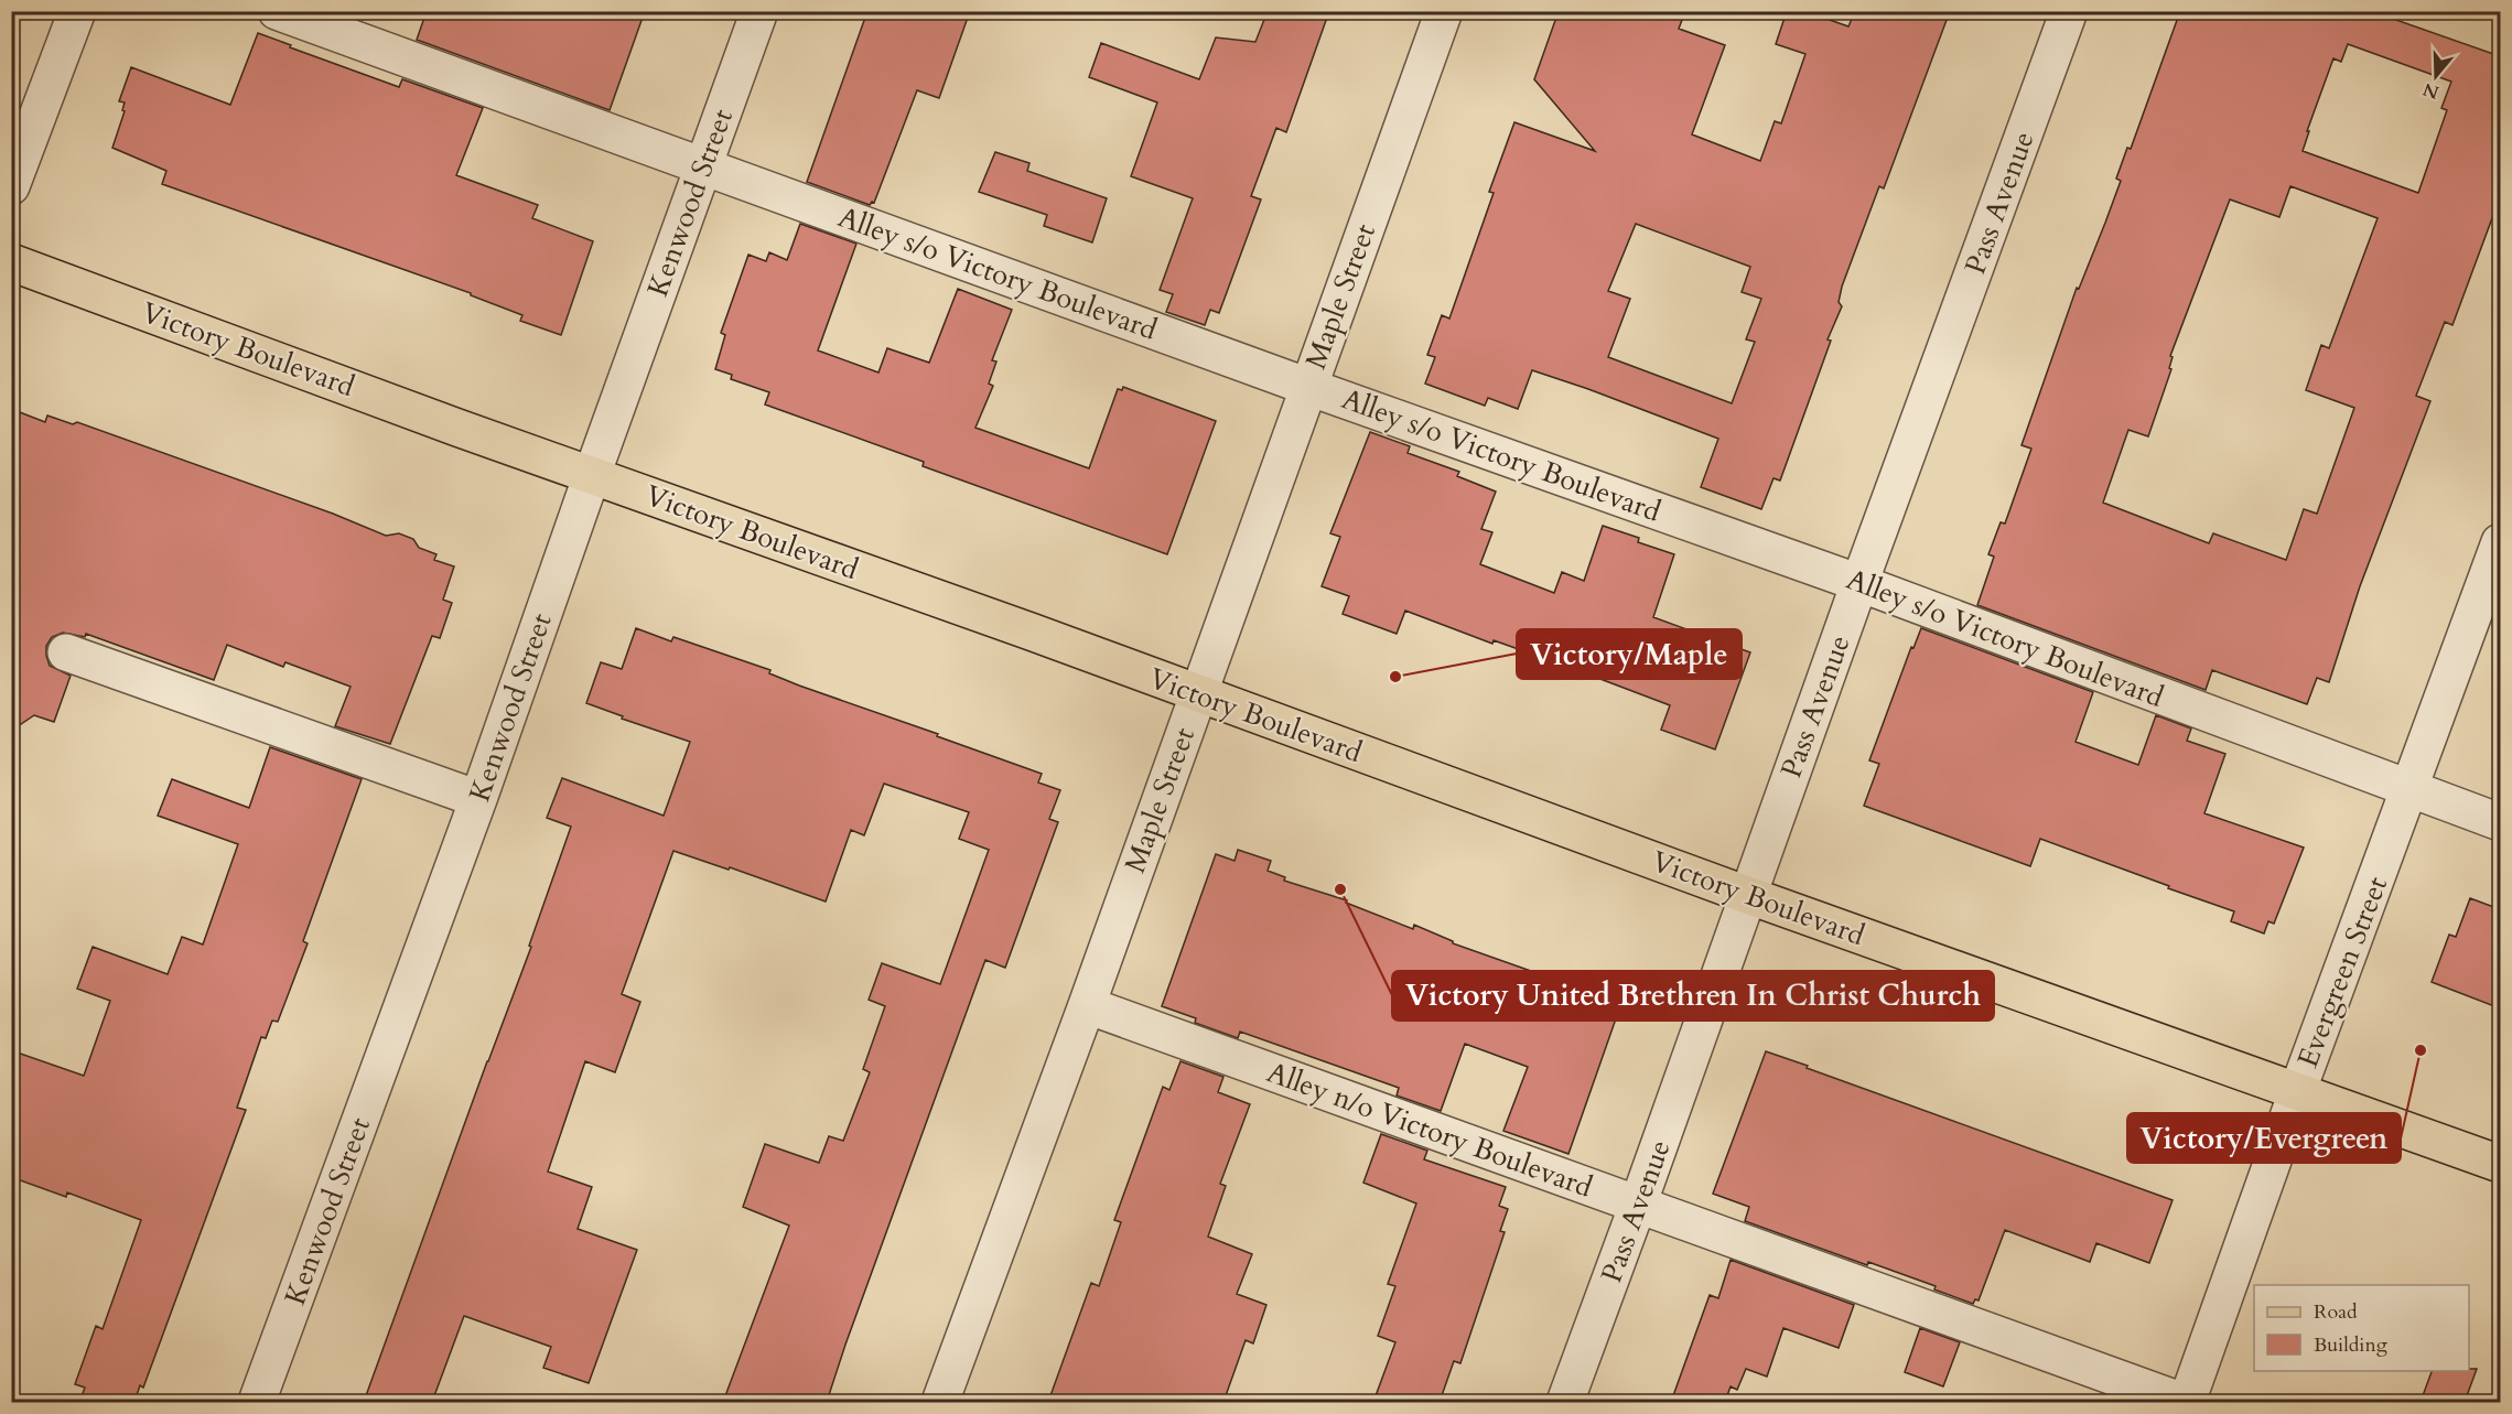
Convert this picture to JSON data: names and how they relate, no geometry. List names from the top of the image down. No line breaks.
{"streets":{"main road":["Victory Boulevard"],"street":["Kenwood Street","Pass Avenue","Alley s/o Victory Boulevard","Maple Street","Evergreen Street","Alley n/o Victory Boulevard"]},"crossings":[["Kenwood Street","Alley s/o Victory Boulevard"],["Kenwood Street","Victory Boulevard"],["Pass Avenue","Alley s/o Victory Boulevard"],["Pass Avenue","Victory Boulevard"],["Pass Avenue","Alley n/o Victory Boulevard"],["Alley s/o Victory Boulevard","Maple Street"],["Alley s/o Victory Boulevard","Evergreen Street"],["Maple Street","Victory Boulevard"],["Maple Street","Alley n/o Victory Boulevard"],["Victory Boulevard","Evergreen Street"],["Evergreen Street","Alley n/o Victory Boulevard"]],"places":["Victory/Maple","Victory United Brethren In Christ Church","Victory/Evergreen"],"legend":["Road","Building"],"north":"bottom"}
